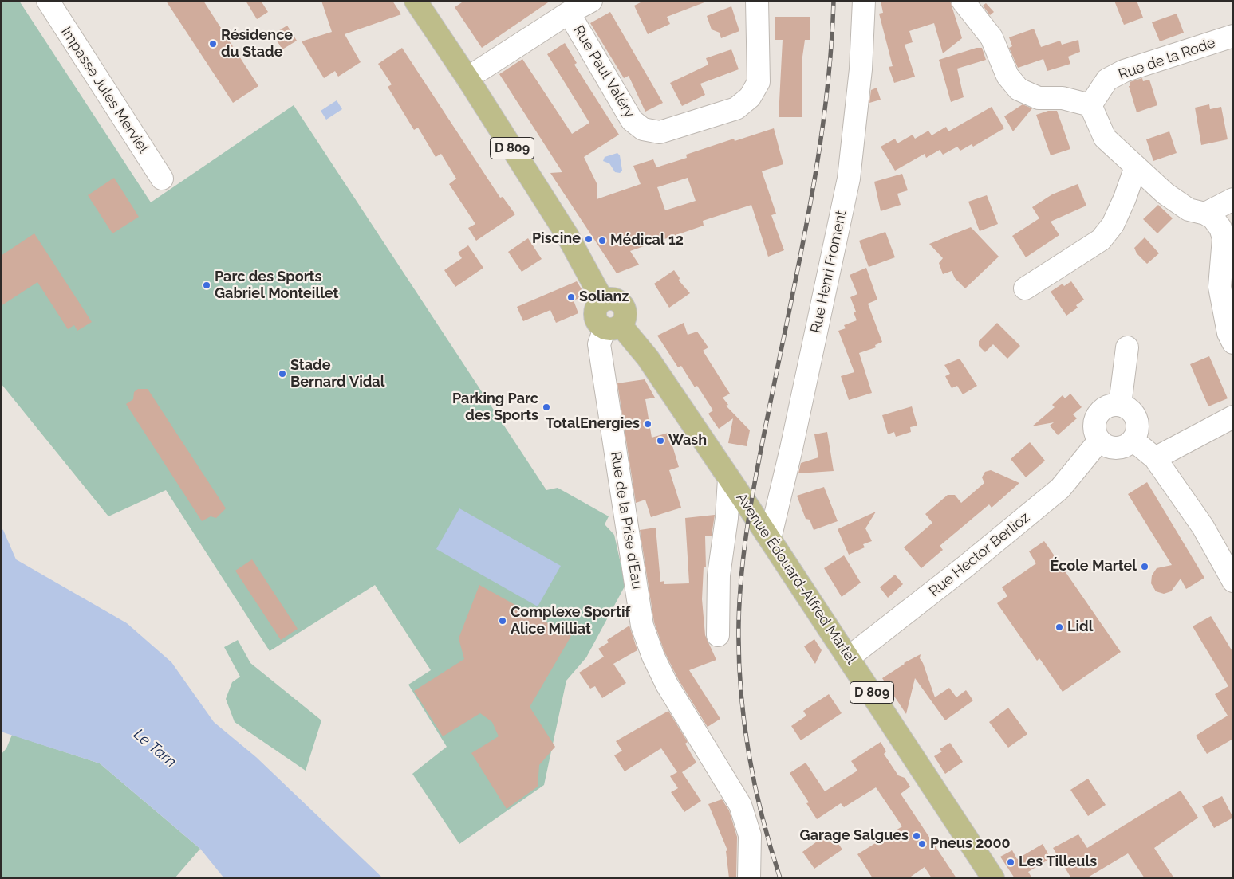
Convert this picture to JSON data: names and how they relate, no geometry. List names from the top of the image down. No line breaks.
{"streets":{"main road":["D 809","Avenue Édouard-Alfred Martel"],"street":["Rue de la Rode","Rue Paul Valéry","Impasse Jules Merviel","Rue Henri Froment","Rue de la Prise d'Eau","Rue Hector Berlioz"]},"crossings":[["D 809","Rue de la Prise d'Eau"],["D 809","Avenue Édouard-Alfred Martel"],["Rue Henri Froment","Avenue Édouard-Alfred Martel"],["Rue Hector Berlioz","Avenue Édouard-Alfred Martel"]],"water":["Le Tarn"],"places":["Résidence du Stade","Piscine","Médical 12","Parc des Sports Gabriel Monteillet","Solianz","Stade Bernard Vidal","Parking Parc des Sports","TotalEnergies","Wash","École Martel","Complexe Sportif Alice Milliat","Lidl","Garage Salgues","Pneus 2000","Les Tilleuls"]}
